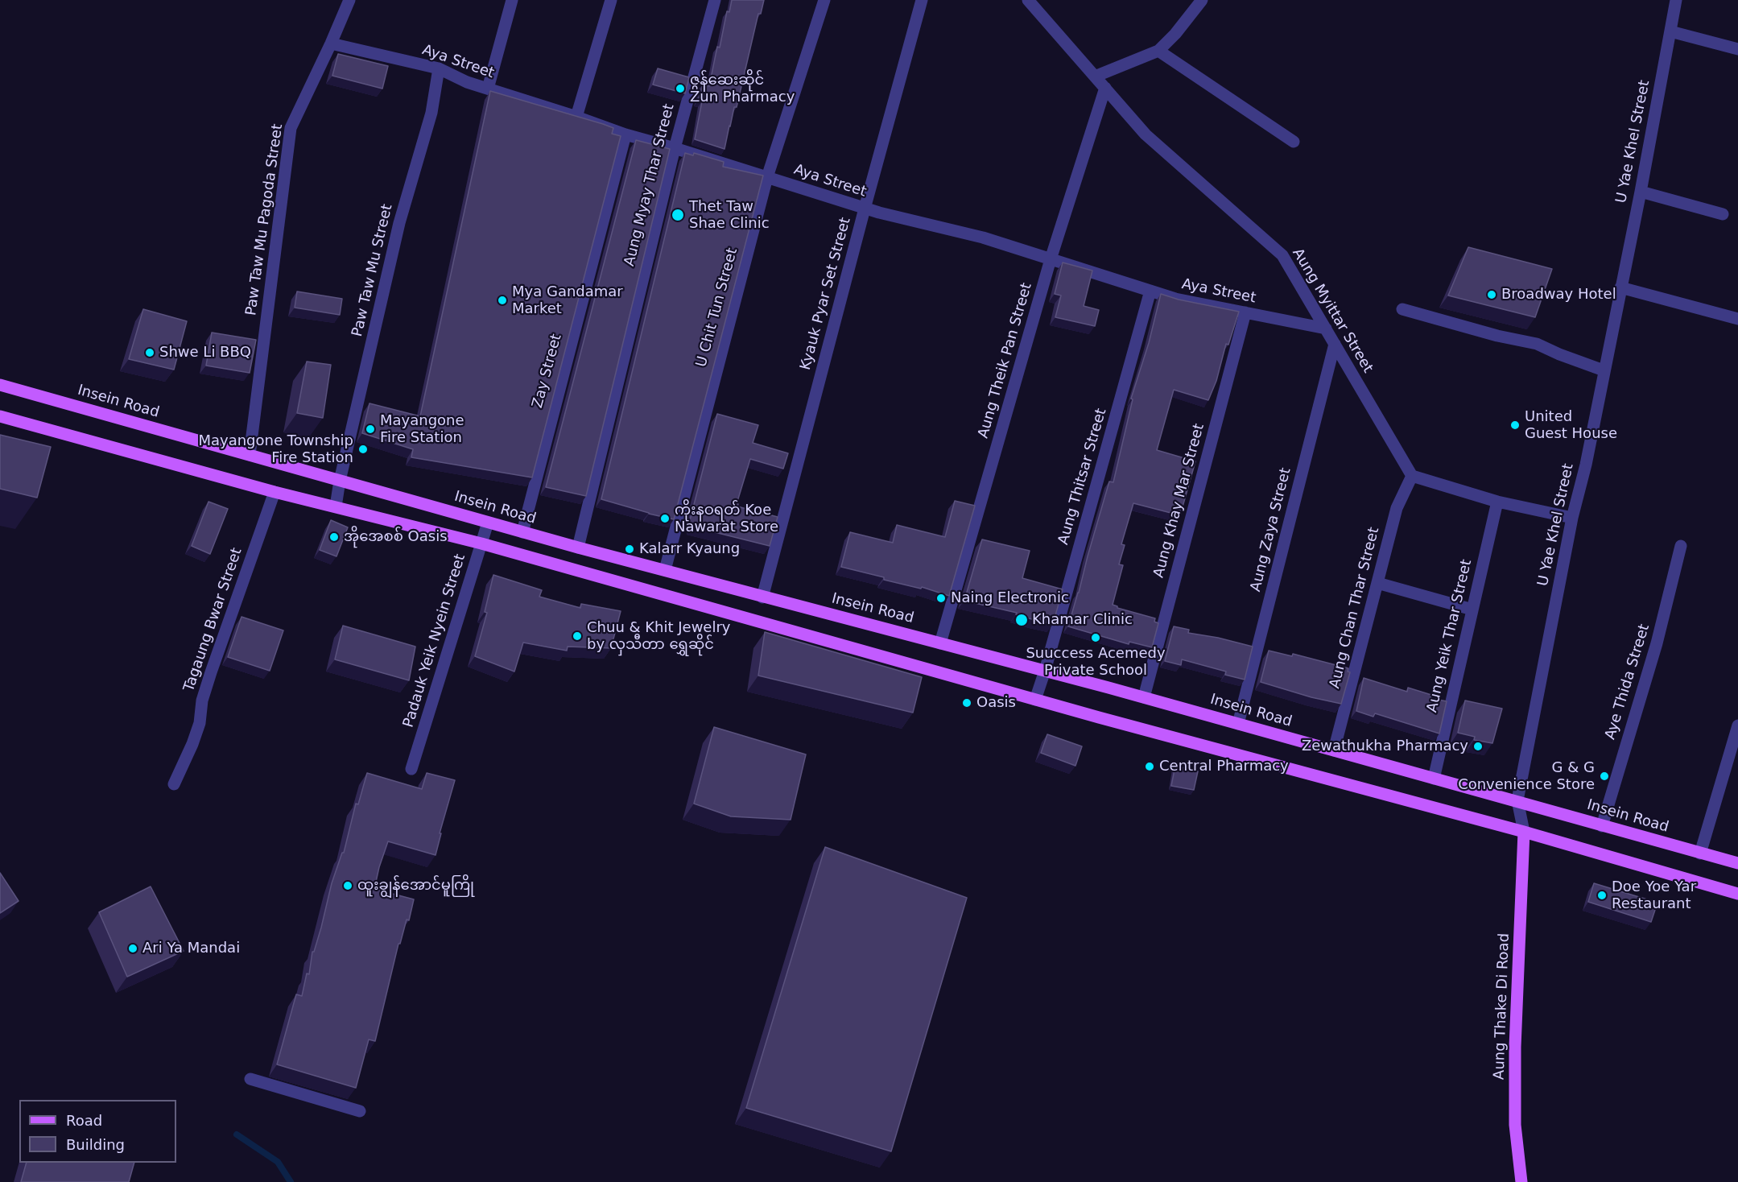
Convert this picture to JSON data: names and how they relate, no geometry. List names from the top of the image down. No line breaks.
{"streets":{"main road":["Insein Road","Aung Thake Di Road"],"street":["Aya Street","U Yae Khel Street","Aung Myay Thar Street","Paw Taw Mu Pagoda Street","Paw Taw Mu Street","Kyauk Pyar Set Street","U Chit Tun Street","Aung Myittar Street","Aung Theik Pan Street","Zay Street","Aung Thitsar Street","Aung Khay Mar Street","Aung Zaya Street","Aung Chan Thar Street","Tagaung Bwar Street","Aung Yeik Thar Street","Padauk Yeik Nyein Street","Aye Thida Street"]},"crossings":[["Aya Street","Aung Myay Thar Street"],["Aya Street","Paw Taw Mu Pagoda Street"],["Aya Street","Paw Taw Mu Street"],["Aya Street","Kyauk Pyar Set Street"],["Aya Street","U Chit Tun Street"],["Aya Street","Aung Myittar Street"],["Aya Street","Aung Theik Pan Street"],["Aya Street","Zay Street"],["Aya Street","Aung Thitsar Street"],["Aya Street","Aung Khay Mar Street"],["U Yae Khel Street","Insein Road"],["Aung Myay Thar Street","Insein Road"],["Paw Taw Mu Pagoda Street","Insein Road"],["Paw Taw Mu Street","Insein Road"],["Kyauk Pyar Set Street","Insein Road"],["U Chit Tun Street","Insein Road"],["Aung Myittar Street","Aung Theik Pan Street"],["Aung Myittar Street","Aung Zaya Street"],["Aung Myittar Street","Aung Chan Thar Street"],["Aung Theik Pan Street","Insein Road"],["Zay Street","Insein Road"],["Insein Road","Aung Thitsar Street"],["Insein Road","Aung Khay Mar Street"],["Insein Road","Aung Zaya Street"],["Insein Road","Aung Chan Thar Street"],["Insein Road","Aung Yeik Thar Street"],["Insein Road","Padauk Yeik Nyein Street"],["Insein Road","Aye Thida Street"]],"places":["ဇွန်ဆေးဆိုင် Zun Pharmacy","Thet Taw Shae Clinic","Broadway Hotel","Mya Gandamar Market","Shwe Li BBQ","United Guest House","Mayangone Fire Station","Mayangone Township Fire Station","ကိုးနဝရတ် Koe Nawarat Store","အိုအေစစ် Oasis","Kalarr Kyaung","Naing Electronic","Khamar Clinic","Chuu & Khit Jewelry by လှသီတာ ရွှေဆိုင်","Suuccess Acemedy Private School","Oasis","Zewathukha Pharmacy","Central Pharmacy","G & G Convenience Store","ထူးချွန်အောင်မူကြို","Doe Yoe Yar Restaurant","Ari Ya Mandai"],"legend":["Road","Building"]}
